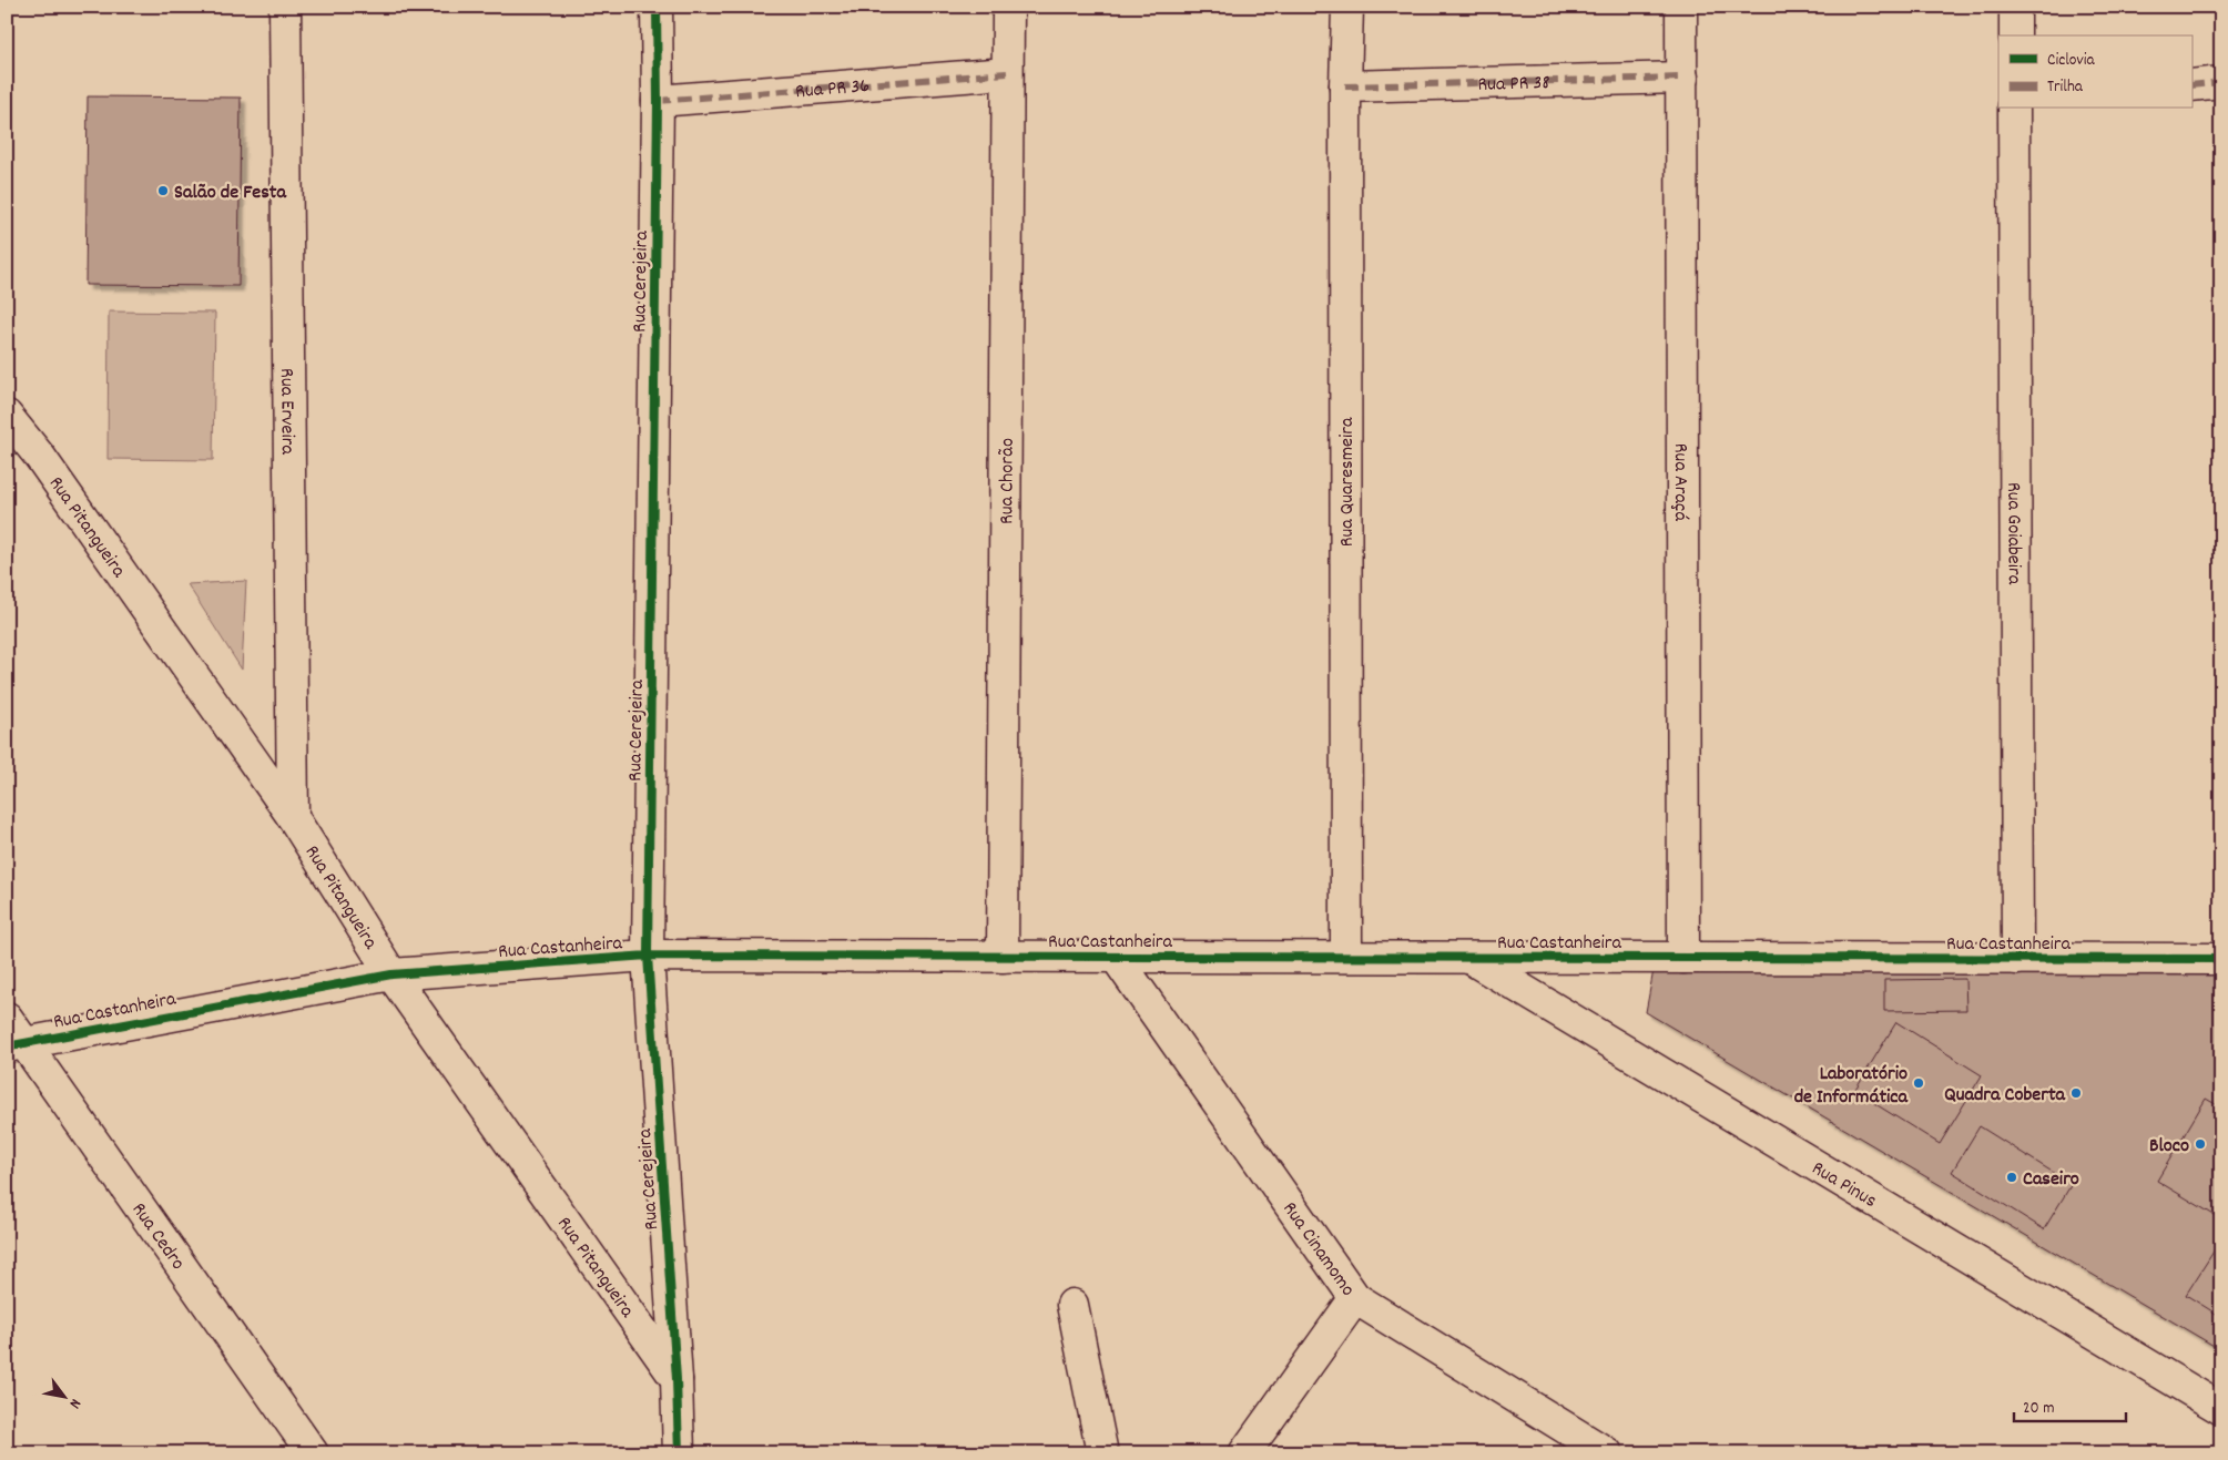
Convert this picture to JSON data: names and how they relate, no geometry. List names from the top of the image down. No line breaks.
{"streets":{"street":["Rua PR 38","Rua PR 36","Rua Cerejeira","Rua Erveira","Rua Chorão","Rua Quaresmeira","Rua Araçá","Rua Pitangueira","Rua Goiabeira","Rua Castanheira","Rua Pinus","Rua Cedro","Rua Cinamomo"]},"crossings":[["Rua PR 38","Rua Quaresmeira"],["Rua PR 38","Rua Araçá"],["Rua PR 36","Rua Cerejeira"],["Rua PR 36","Rua Chorão"],["Rua Cerejeira","Rua Pitangueira"],["Rua Cerejeira","Rua Castanheira"],["Rua Erveira","Rua Pitangueira"],["Rua Chorão","Rua Castanheira"],["Rua Quaresmeira","Rua Castanheira"],["Rua Araçá","Rua Castanheira"],["Rua Pitangueira","Rua Castanheira"],["Rua Goiabeira","Rua Castanheira"],["Rua Castanheira","Rua Pinus"],["Rua Castanheira","Rua Cedro"],["Rua Castanheira","Rua Cinamomo"]],"places":["Salão de Festa","Laboratório de Informática","Quadra Coberta","Bloco","Caseiro"],"legend":["Ciclovia","Trilha"],"scale_bar":"20 m","north":"bottom right"}
